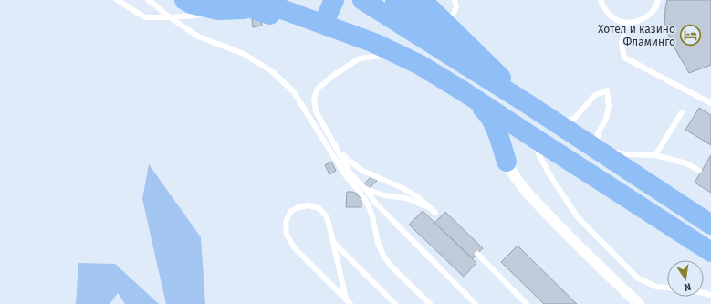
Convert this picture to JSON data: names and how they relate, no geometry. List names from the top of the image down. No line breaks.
{"places":{"hotel":["Хотел и казино Фламинго"]},"north":"bottom"}
